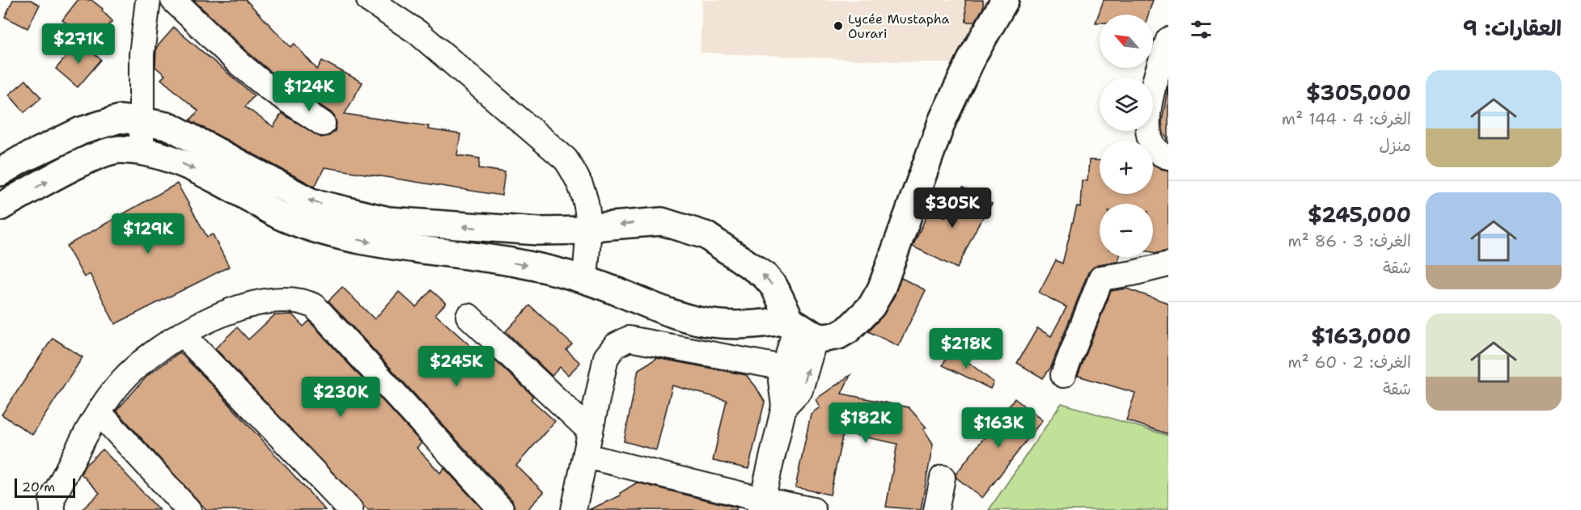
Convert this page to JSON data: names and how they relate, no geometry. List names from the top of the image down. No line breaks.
{"places":["Lycée Mustapha Ourari"],"scale_bar":"20 m","north":"top left","page":{"heading":"العقارات: 9","map_buttons":["+","−"],"price":["$271K","$124K","$305K","$129K","$218K","$245K","$230K","$182K","$163K"],"list":[{"name":"$305,000","note":"الغرف: 4 · 144 m² · منزل"},{"name":"$245,000","note":"الغرف: 3 · 86 m² · شقة"},{"name":"$163,000","note":"الغرف: 2 · 60 m² · شقة"}],"scale":"20 m"}}
